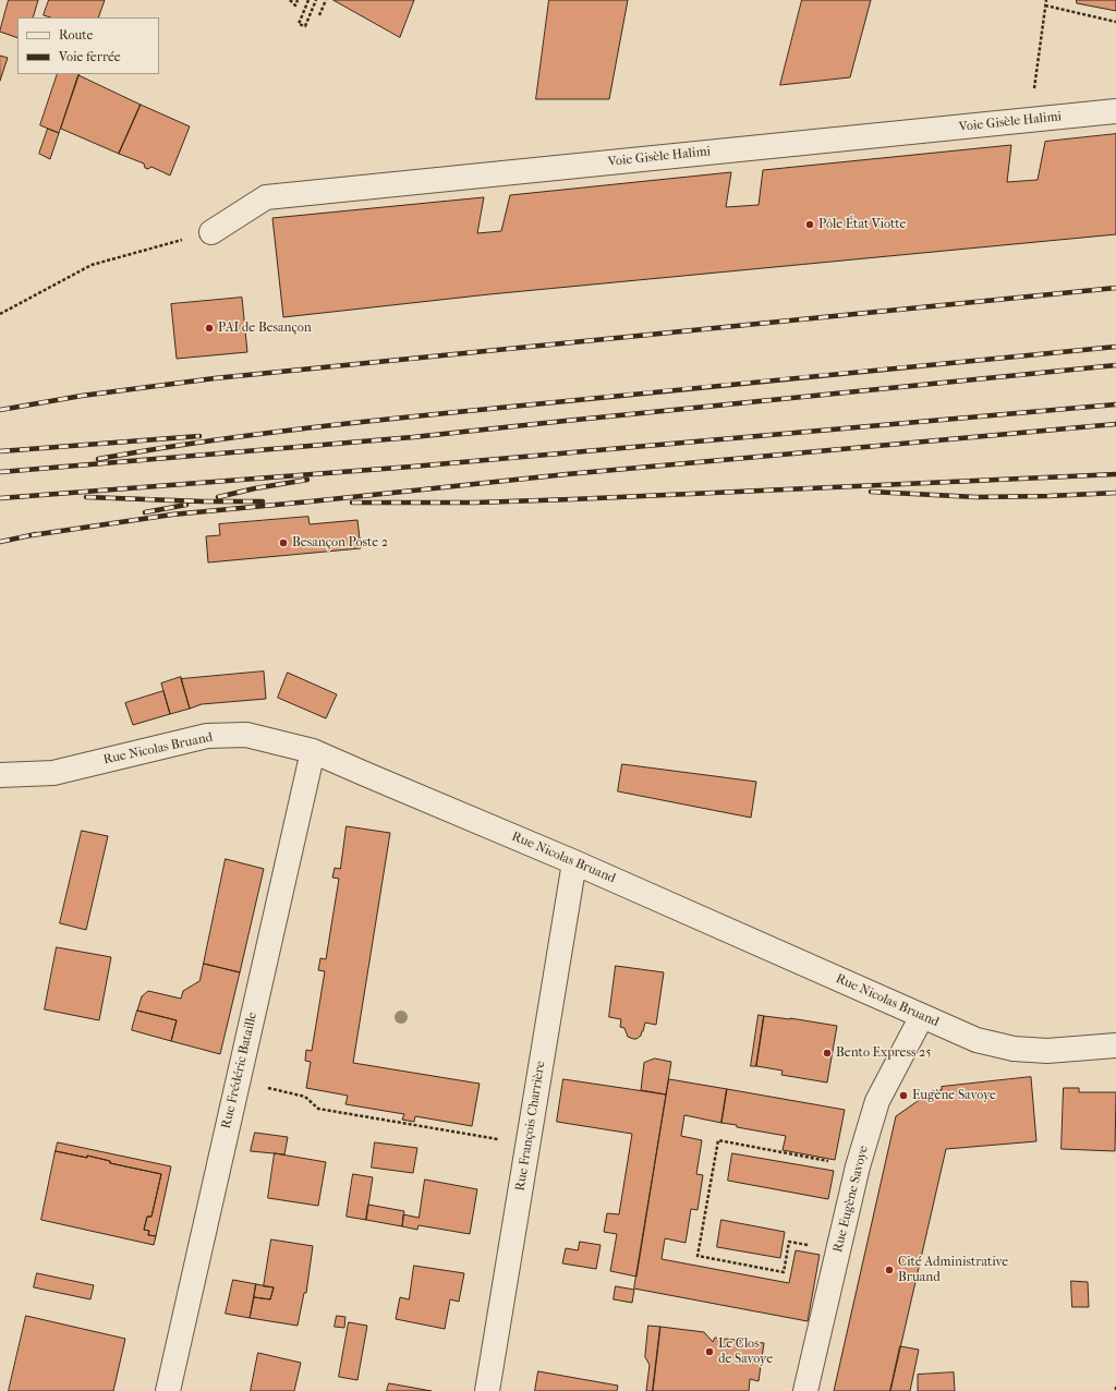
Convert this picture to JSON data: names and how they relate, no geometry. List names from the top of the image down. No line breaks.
{"streets":{"street":["Voie Gisèle Halimi","Rue Nicolas Bruand","Rue Frédéric Bataille","Rue François Charrière","Rue Eugène Savoye"]},"crossings":[["Rue Nicolas Bruand","Rue Frédéric Bataille"],["Rue Nicolas Bruand","Rue François Charrière"],["Rue Nicolas Bruand","Rue Eugène Savoye"]],"places":["Pôle État Viotte","PAI de Besançon","Besançon Poste 2","Bento Express 25","Eugène Savoye","Cité Administrative Bruand","Le Clos de Savoye"],"legend":["Route","Voie ferrée"]}
